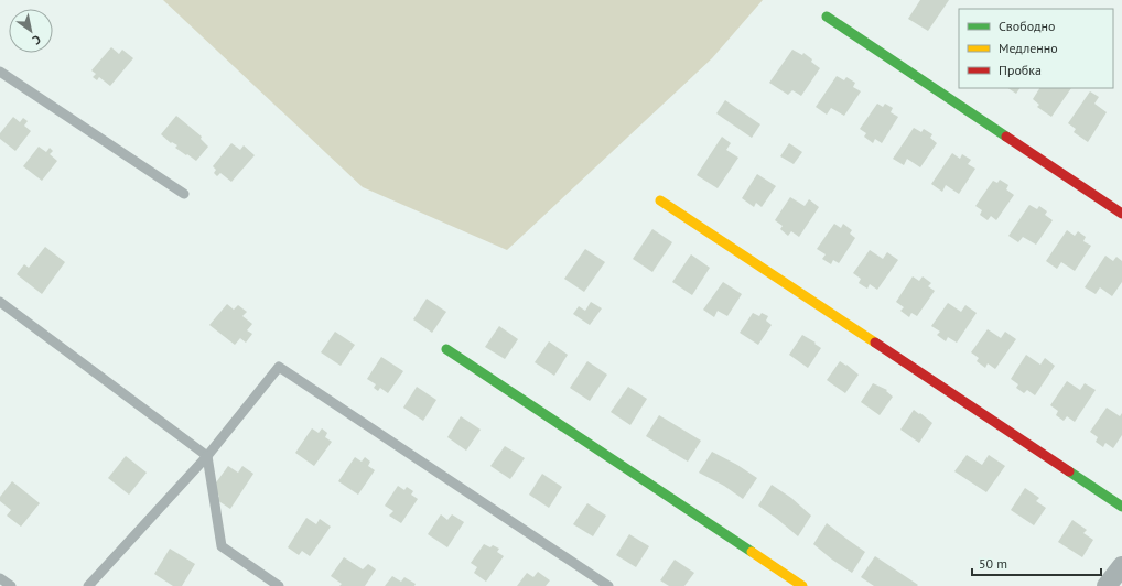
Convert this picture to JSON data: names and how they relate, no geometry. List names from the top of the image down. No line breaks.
{"legend":["Свободно","Медленно","Пробка"],"scale_bar":"50 m","north":"bottom right"}
